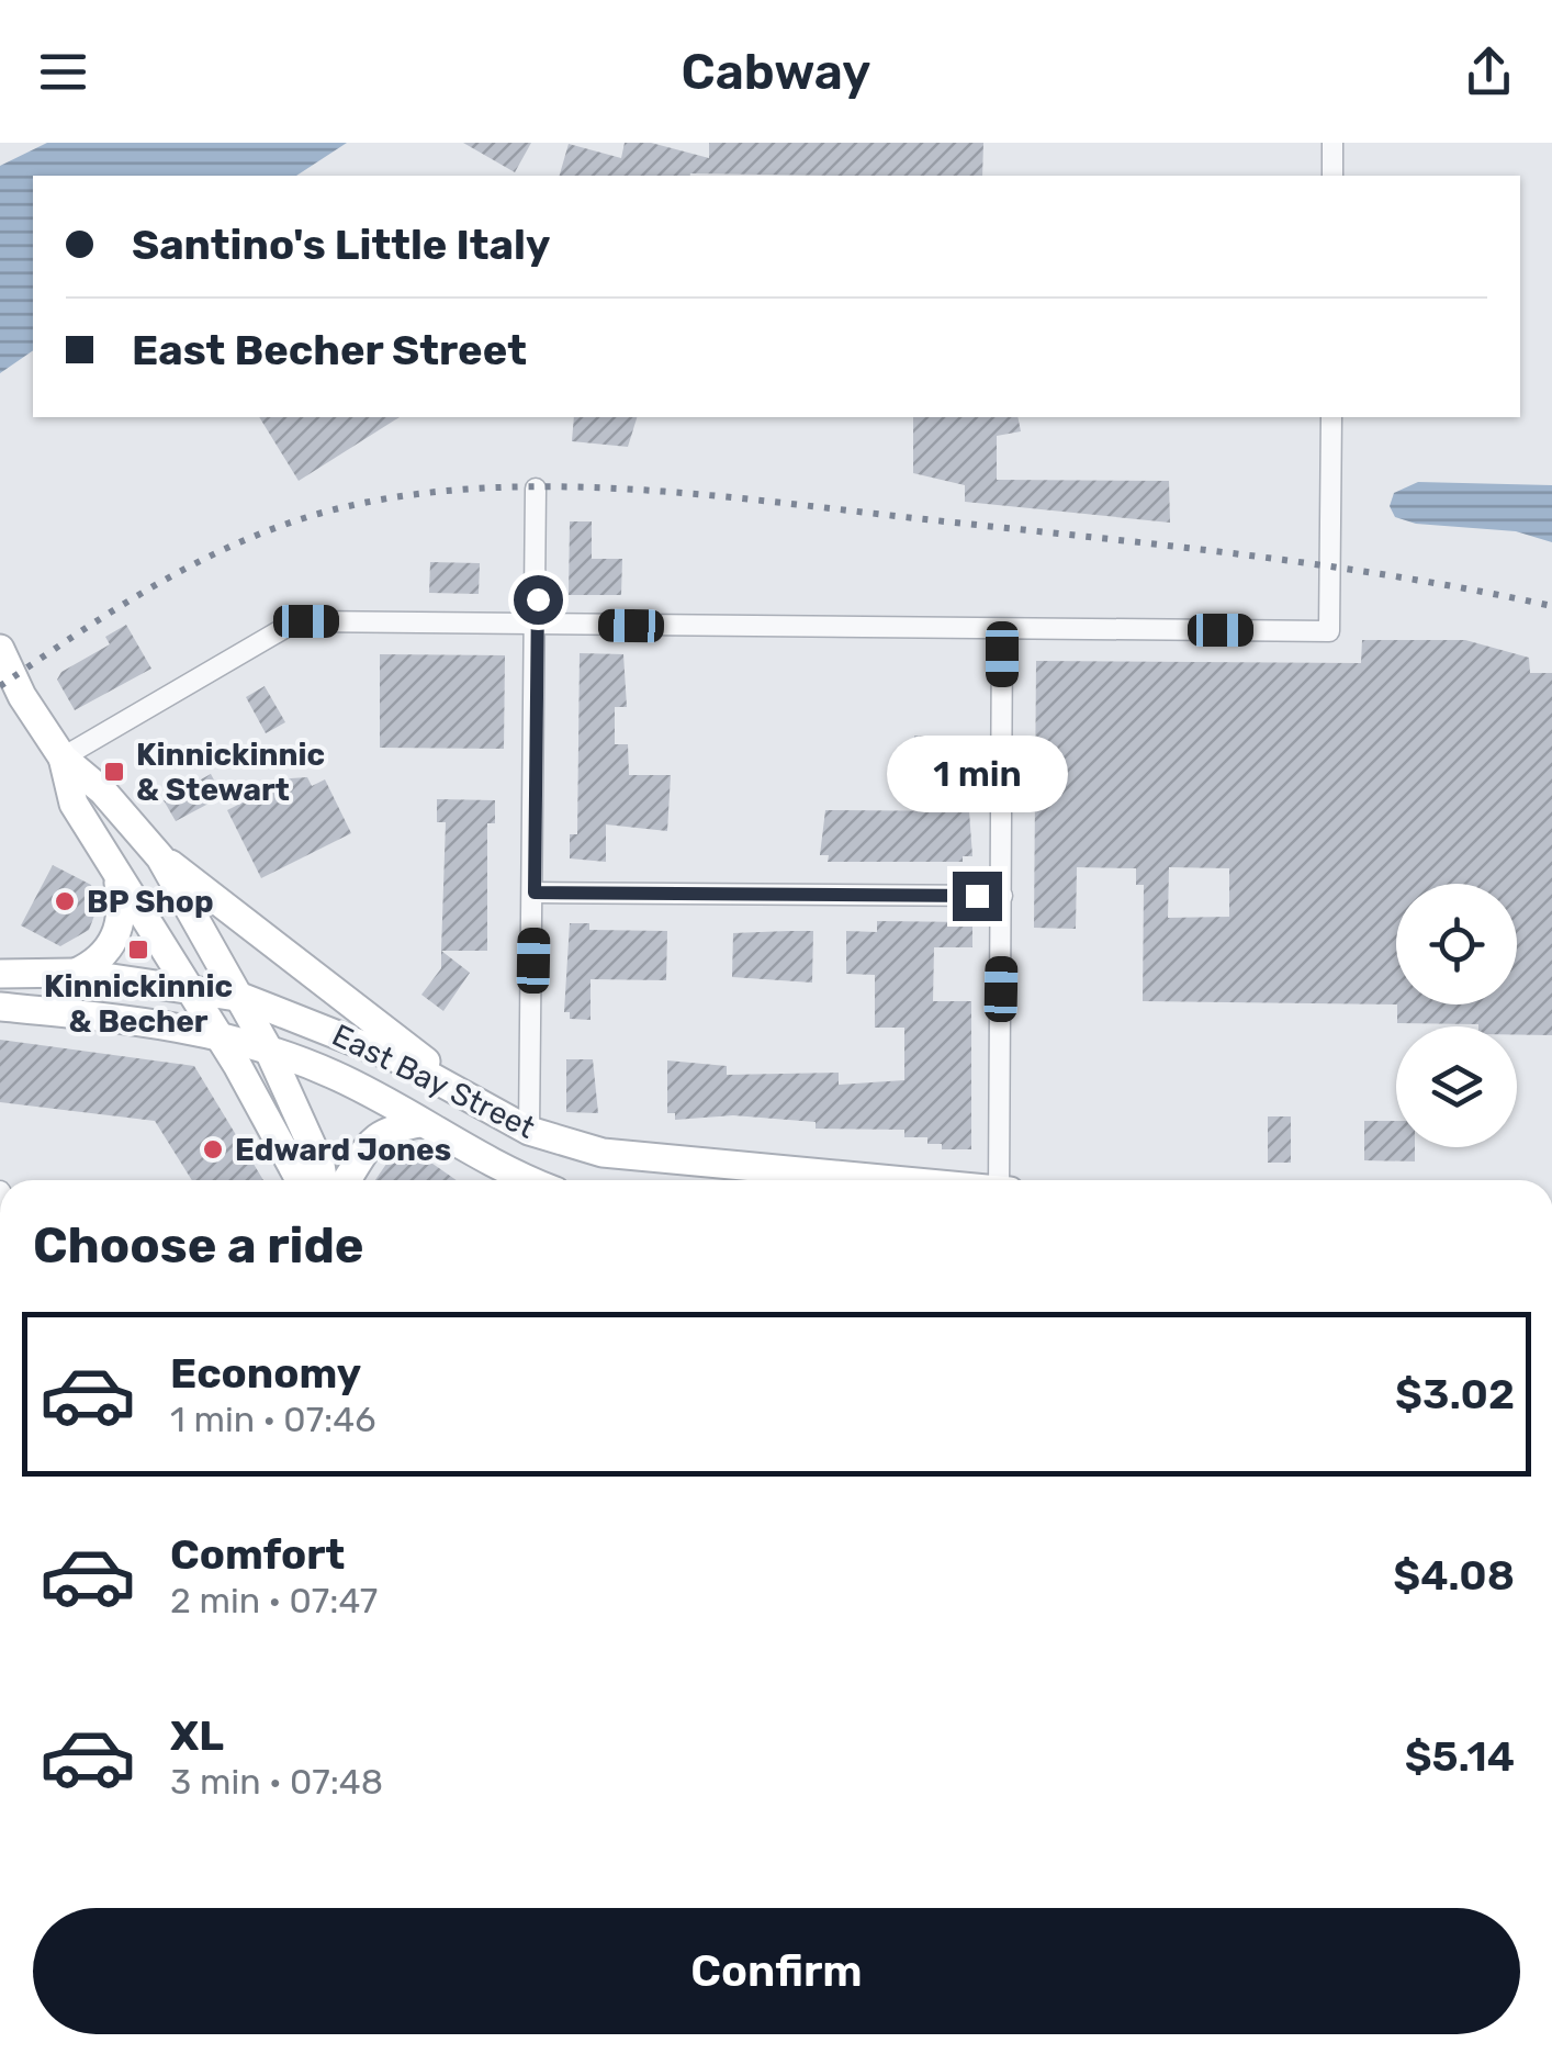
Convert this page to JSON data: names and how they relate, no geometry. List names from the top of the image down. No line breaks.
{"streets":{"main road":["East Bay Street"]},"places":{"transit":["Kinnickinnic & Stewart","Kinnickinnic & Becher"],"other":["BP Shop","Edward Jones"]},"page":{"header":"Cabway","banner":["Santino's Little Italy","East Becher Street"],"bubble":"1 min","heading":"Choose a ride","list":[{"name":"Economy","note":"1 min · 07:46","value":"$3.02"},{"name":"Comfort","note":"2 min · 07:47","value":"$4.08"},{"name":"XL","note":"3 min · 07:48","value":"$5.14"}],"buttons":"Confirm"}}
